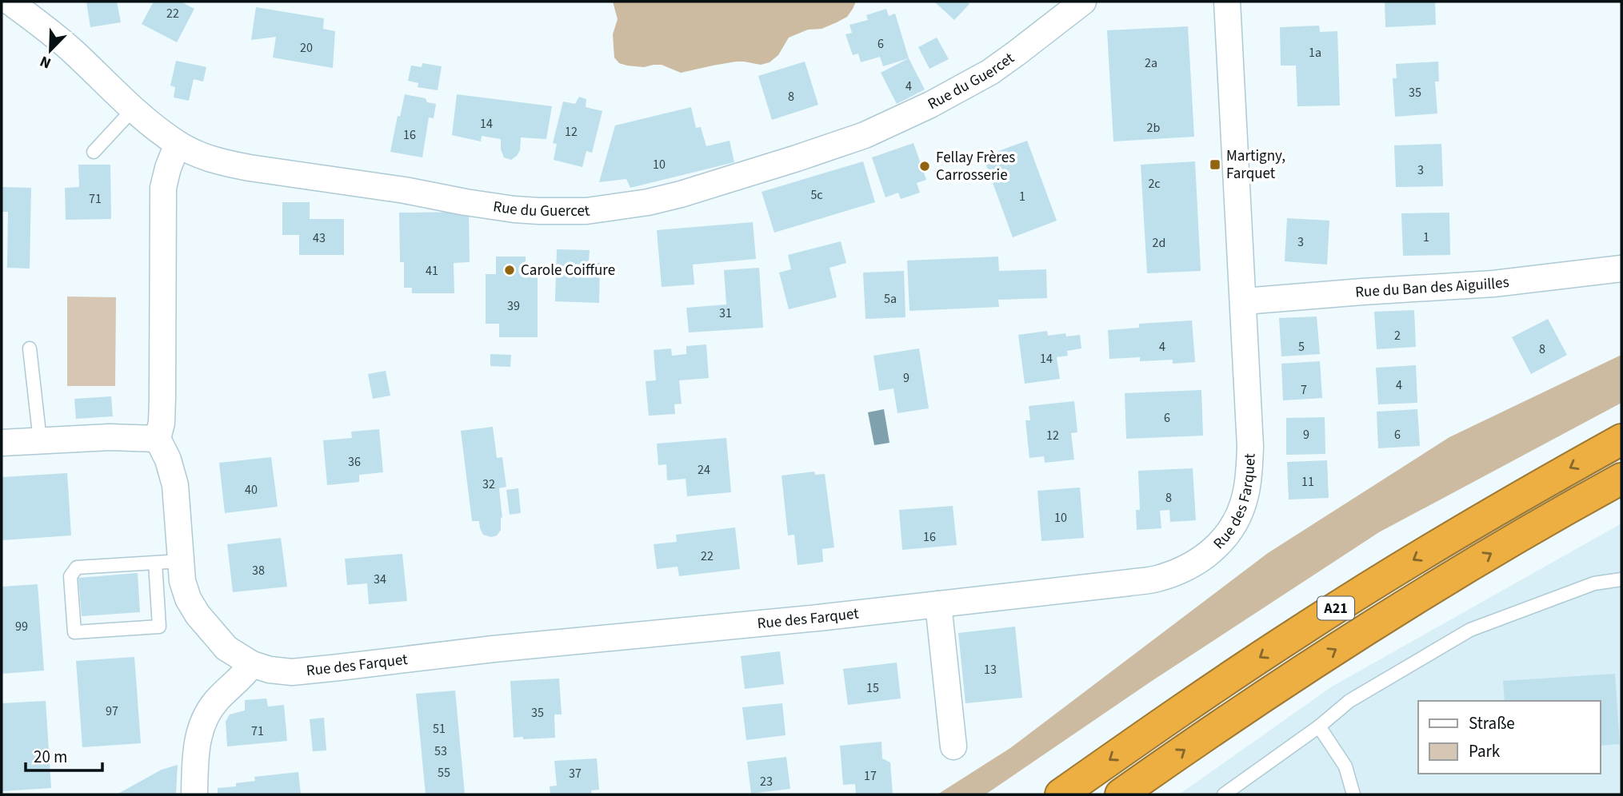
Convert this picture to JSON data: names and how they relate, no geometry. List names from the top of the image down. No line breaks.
{"streets":{"highway":["A21"],"street":["Rue du Guercet","Rue du Ban des Aiguilles","Rue des Farquet"]},"crossings":[["Rue du Ban des Aiguilles","Rue des Farquet"]],"places":{"transit":["Martigny, Farquet"],"other":["Fellay Frères Carrosserie","Carole Coiffure"]},"house_numbers":["22","6","20","1a","2a","4","35","8","14","2b","12","16","10","3","2c","5c","1","71","1","43","3","2d","41","5a","39","31","2","4","5","8","14","9","4","7","6","9","6","12","36","24","11","32","40","8","10","16","22","38","34","99","13","15","97","35","51","71","53","55","37","17","23"],"legend":["Straße","Park"],"scale_bar":"20 m","north":"bottom left"}
